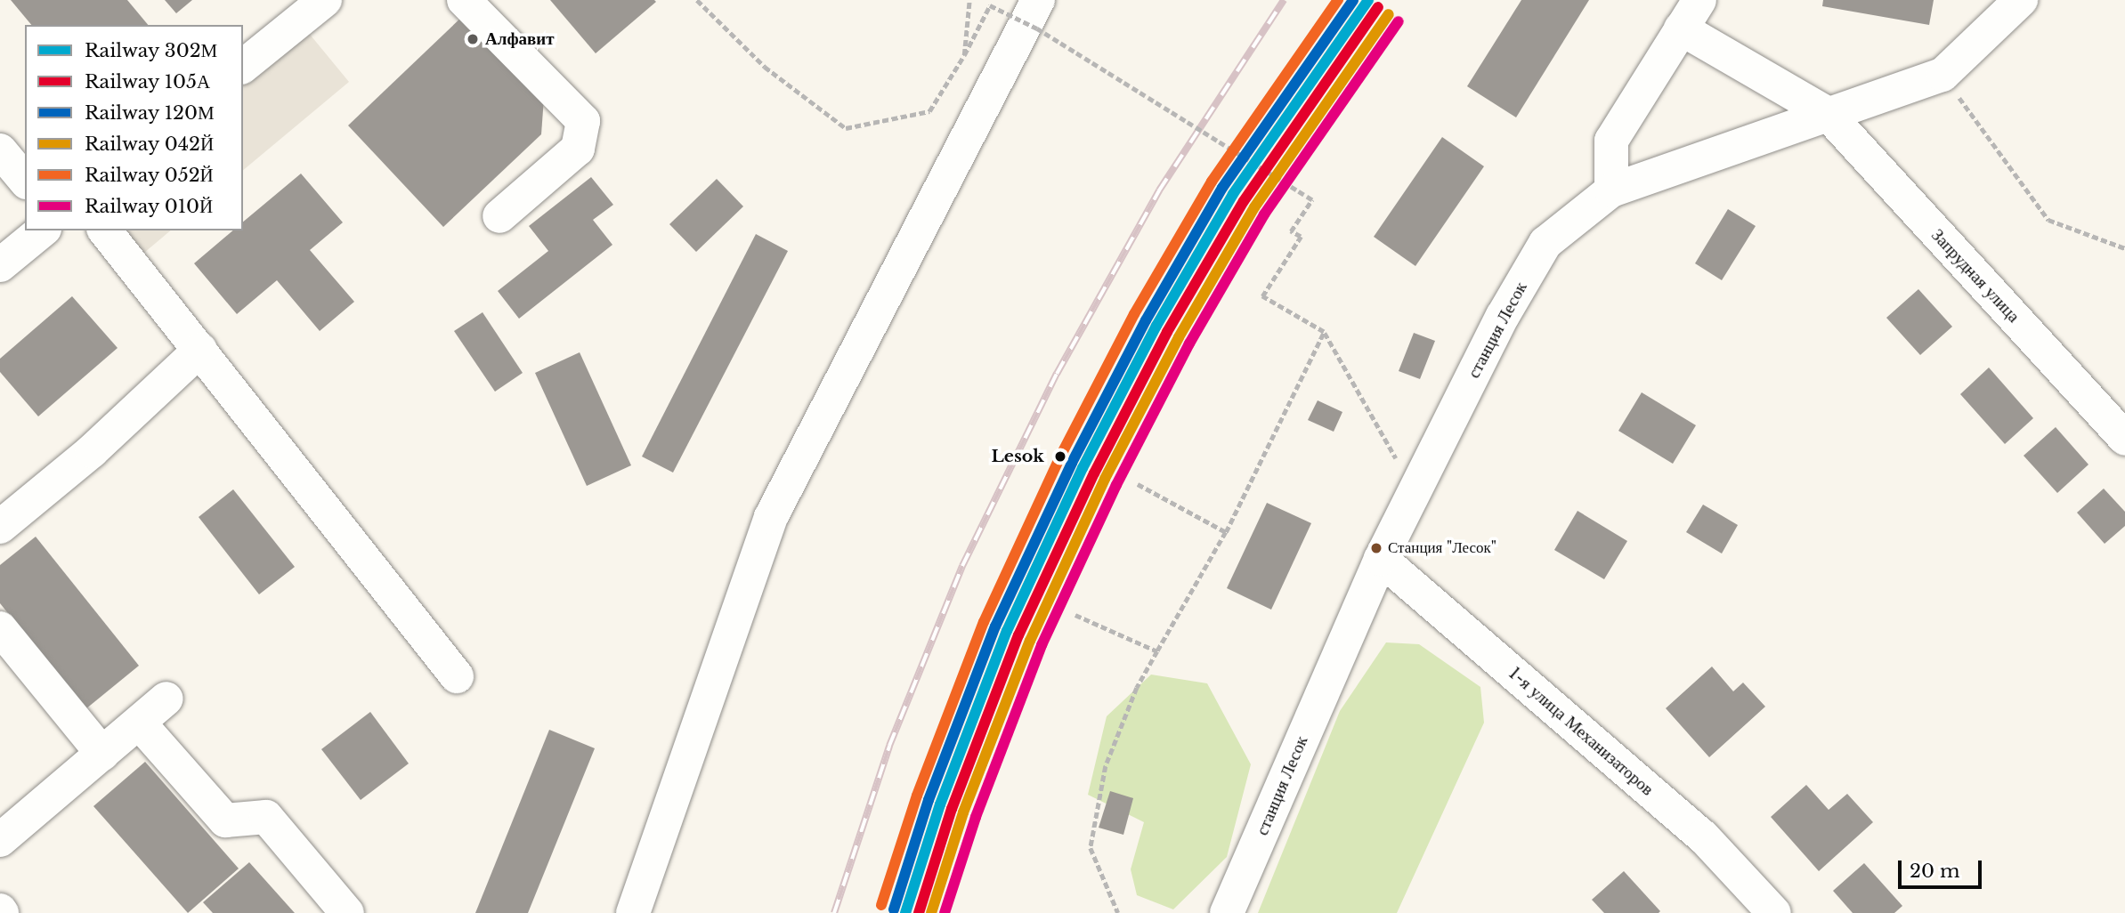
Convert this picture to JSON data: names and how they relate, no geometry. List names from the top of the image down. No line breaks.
{"streets":{"street":["Запрудная улица","станция Лесок","1-я улица Механизаторов"]},"crossings":[["Запрудная улица","станция Лесок"],["станция Лесок","1-я улица Механизаторов"]],"places":["Алфавит","Lesok","Станция \"Лесок\""],"lines":["rail line 302М","rail line 120М","rail line 052Й","rail line 105А","rail line 042Й","rail line 010Й"],"legend":["Railway 302М","Railway 105А","Railway 120М","Railway 042Й","Railway 052Й","Railway 010Й"],"scale_bar":"20 m"}
